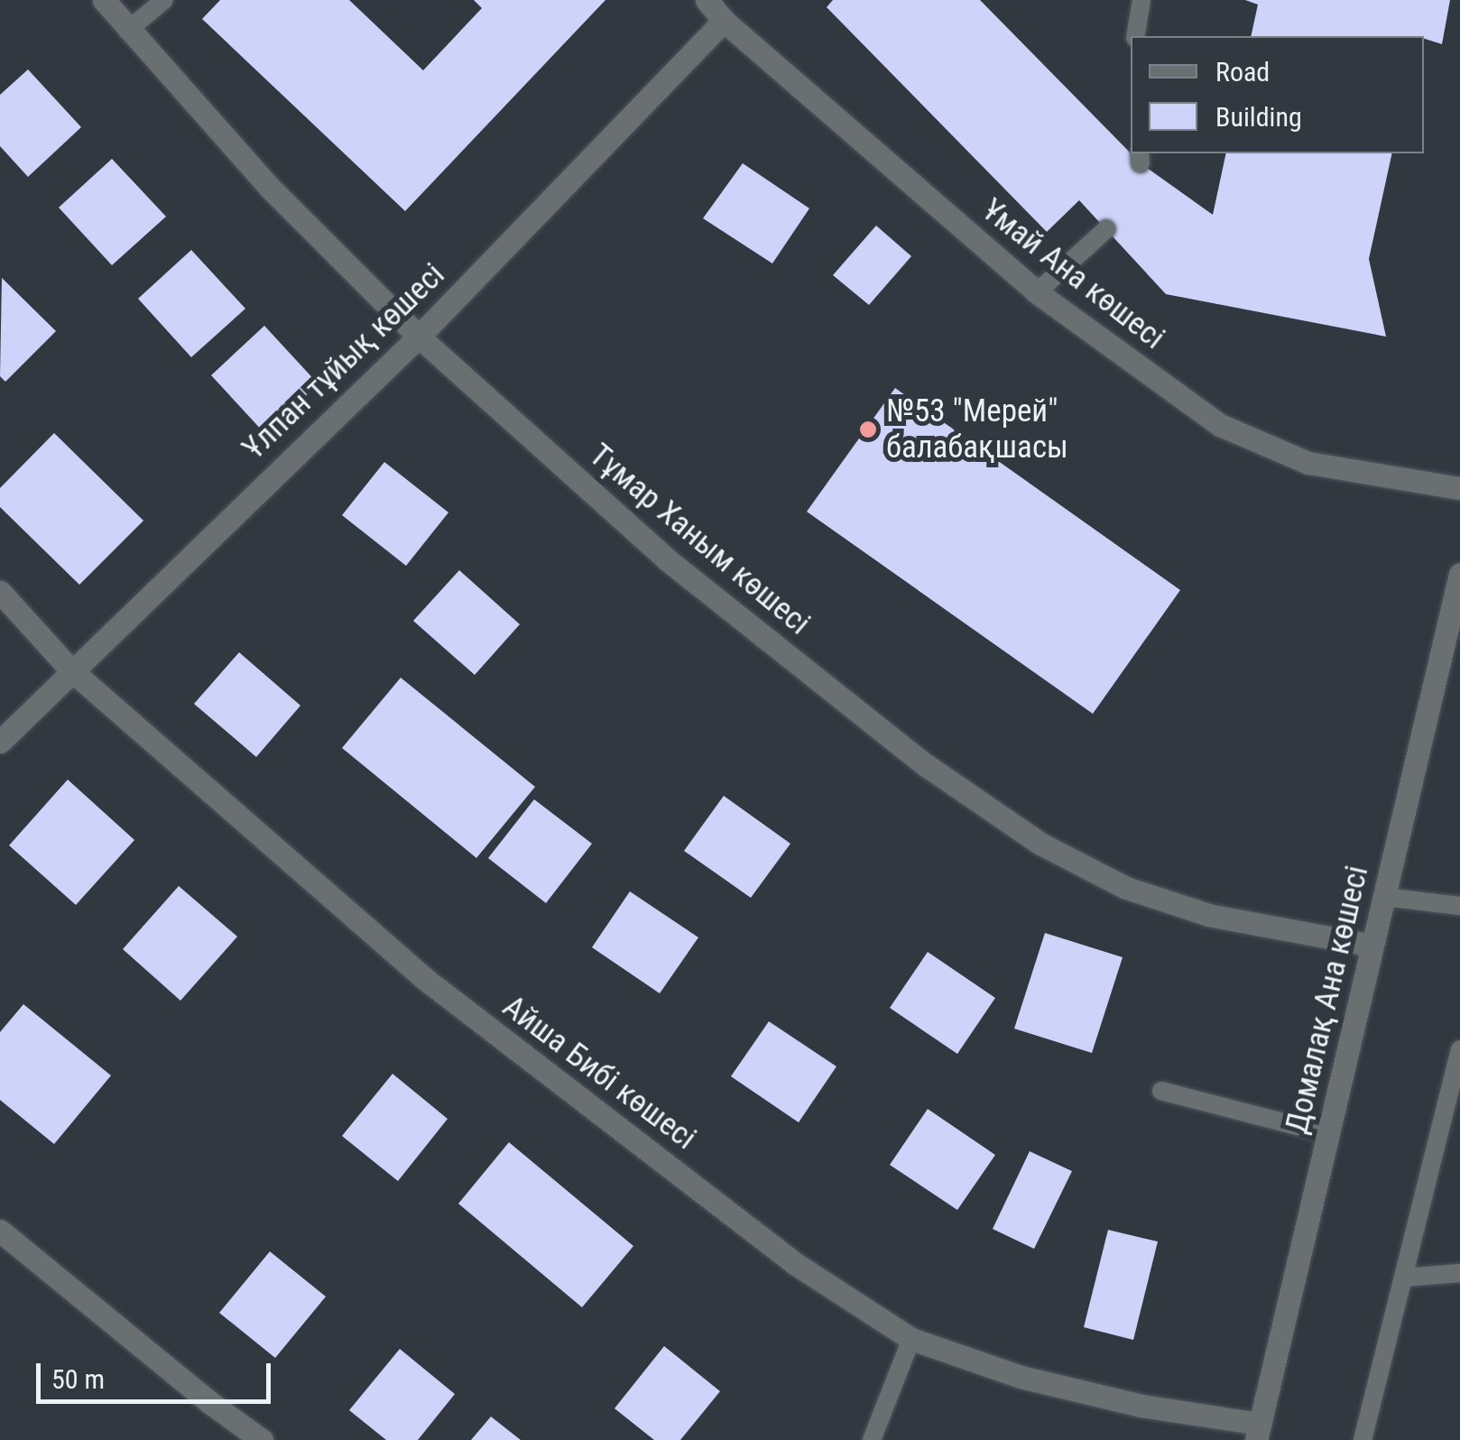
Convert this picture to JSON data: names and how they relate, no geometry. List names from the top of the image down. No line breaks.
{"streets":{"street":["Ұмай Ана көшесі","Ұлпан тұйық көшесі","Тұмар Ханым көшесі","Домалақ Ана көшесі","Айша Бибі көшесі"]},"crossings":[["Ұмай Ана көшесі","Ұлпан тұйық көшесі"],["Ұлпан тұйық көшесі","Тұмар Ханым көшесі"],["Ұлпан тұйық көшесі","Айша Бибі көшесі"],["Тұмар Ханым көшесі","Домалақ Ана көшесі"],["Домалақ Ана көшесі","Айша Бибі көшесі"]],"places":["№53 \"Мерей\" балабақшасы"],"legend":["Road","Building"],"scale_bar":"50 m"}
